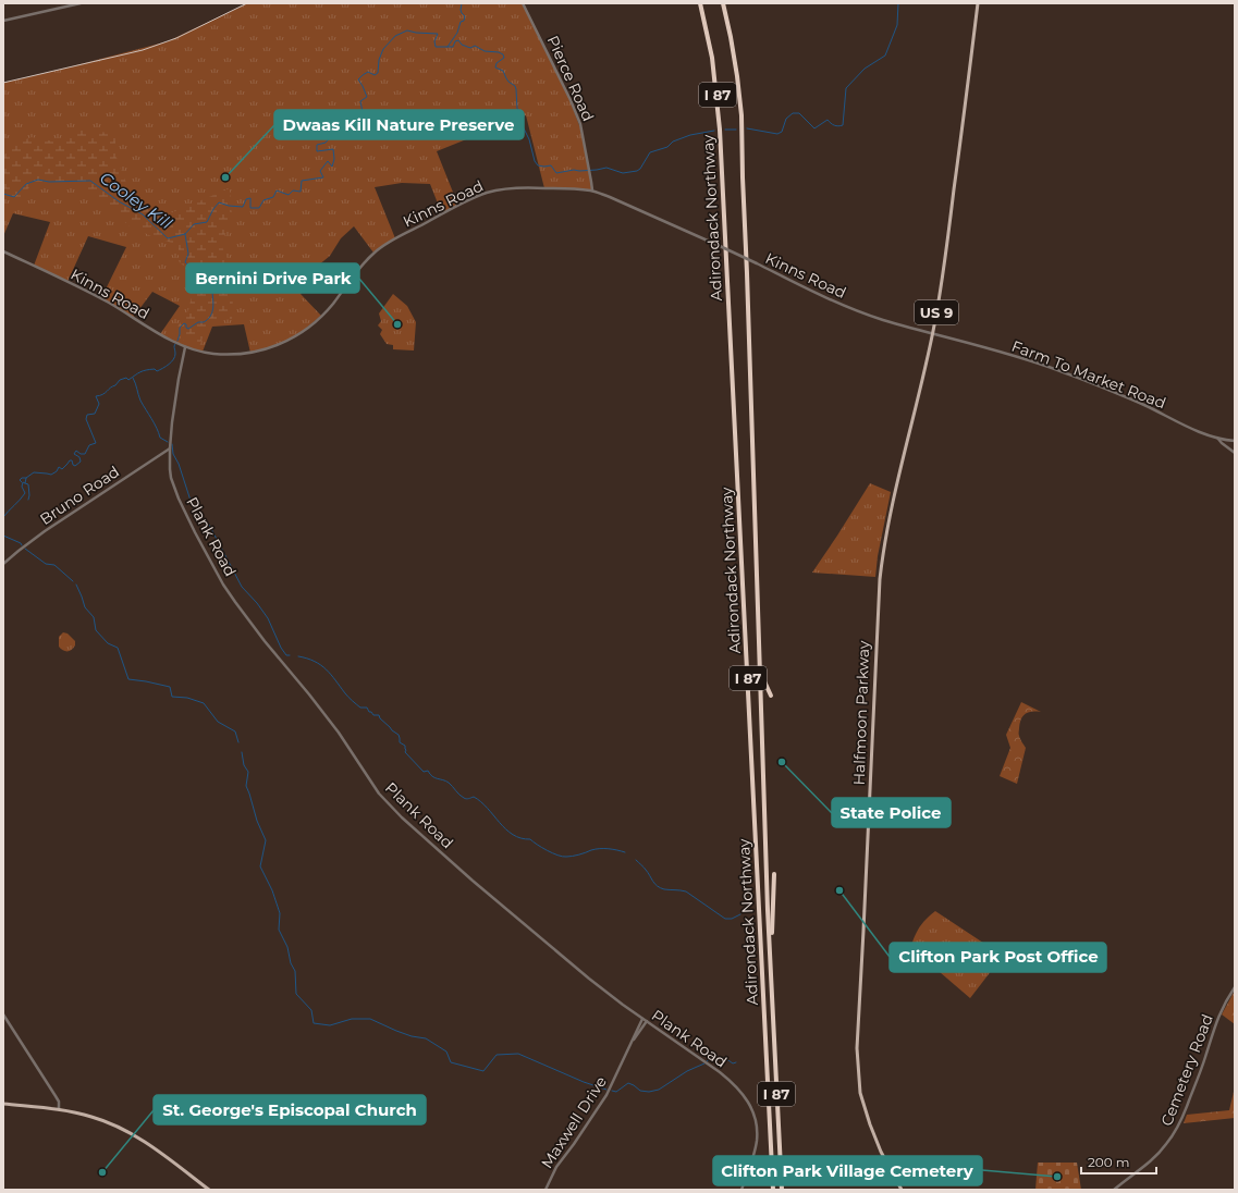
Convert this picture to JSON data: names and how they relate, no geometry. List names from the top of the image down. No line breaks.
{"streets":{"highway":["I 87","Adirondack Northway"],"main road":["US 9","Halfmoon Parkway"],"street":["Pierce Road","Kinns Road","Farm To Market Road","Bruno Road","Plank Road","Cemetery Road","Maxwell Drive"]},"crossings":[["Pierce Road","Kinns Road"],["Kinns Road","US 9"],["Kinns Road","Farm To Market Road"],["Kinns Road","Plank Road"],["Kinns Road","Halfmoon Parkway"],["US 9","Farm To Market Road"],["US 9","Halfmoon Parkway"],["Farm To Market Road","Halfmoon Parkway"],["Bruno Road","Plank Road"],["Plank Road","Maxwell Drive"]],"water":["Cooley Kill"],"places":["Dwaas Kill Nature Preserve","Bernini Drive Park","State Police","Clifton Park Post Office","St. George's Episcopal Church","Clifton Park Village Cemetery"],"scale_bar":"200 m"}
